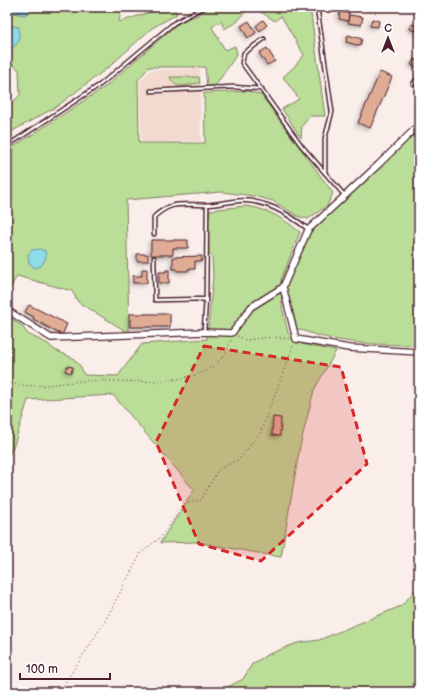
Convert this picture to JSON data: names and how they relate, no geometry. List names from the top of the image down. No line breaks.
{"scale_bar":"100 m","north":"top"}
